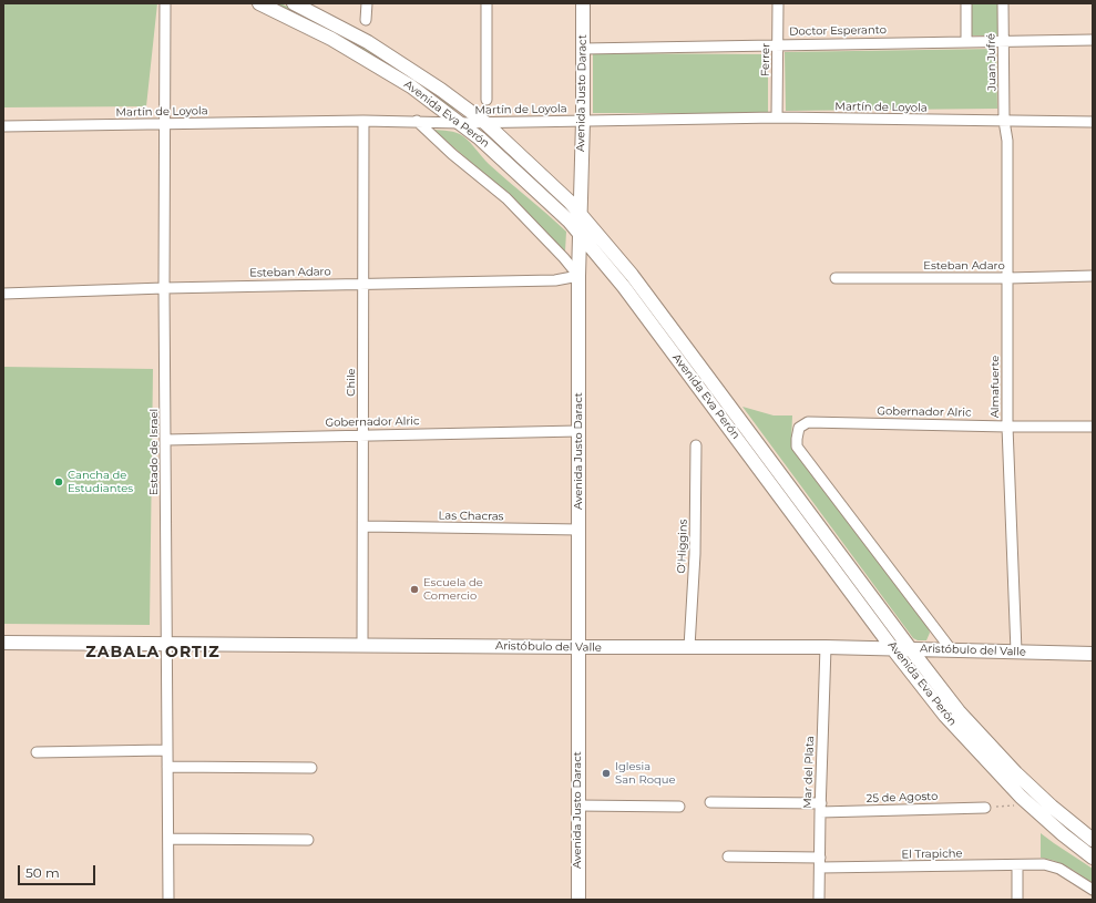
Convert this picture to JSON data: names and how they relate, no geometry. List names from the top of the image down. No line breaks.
{"streets":{"main road":["Avenida Justo Daract","Avenida Eva Perón","Aristóbulo del Valle"],"street":["Doctor Esperanto","Ferrer","Juan Jufré","Martín de Loyola","Esteban Adaro","Chile","Almafuerte","Gobernador Alric","Estado de Israel","Las Chacras","O'Higgins","Mar del Plata","25 de Agosto","El Trapiche"]},"crossings":[["Doctor Esperanto","Ferrer"],["Doctor Esperanto","Juan Jufré"],["Doctor Esperanto","Avenida Justo Daract"],["Ferrer","Martín de Loyola"],["Juan Jufré","Martín de Loyola"],["Juan Jufré","Almafuerte"],["Avenida Justo Daract","Martín de Loyola"],["Avenida Justo Daract","Avenida Eva Perón"],["Avenida Justo Daract","Esteban Adaro"],["Avenida Justo Daract","Gobernador Alric"],["Avenida Justo Daract","Las Chacras"],["Avenida Justo Daract","Aristóbulo del Valle"],["Martín de Loyola","Avenida Eva Perón"],["Martín de Loyola","Chile"],["Martín de Loyola","Almafuerte"],["Martín de Loyola","Estado de Israel"],["Avenida Eva Perón","Aristóbulo del Valle"],["Esteban Adaro","Chile"],["Esteban Adaro","Almafuerte"],["Esteban Adaro","Estado de Israel"],["Chile","Gobernador Alric"],["Chile","Las Chacras"],["Chile","Aristóbulo del Valle"],["Almafuerte","Gobernador Alric"],["Almafuerte","Aristóbulo del Valle"],["Gobernador Alric","Estado de Israel"],["Gobernador Alric","Aristóbulo del Valle"],["Estado de Israel","Aristóbulo del Valle"],["O'Higgins","Aristóbulo del Valle"],["Aristóbulo del Valle","Mar del Plata"],["Mar del Plata","25 de Agosto"],["Mar del Plata","El Trapiche"]],"districts":["ZABALA ORTIZ"],"places":["Cancha de Estudiantes","Escuela de Comercio","Iglesia San Roque"],"scale_bar":"50 m"}
